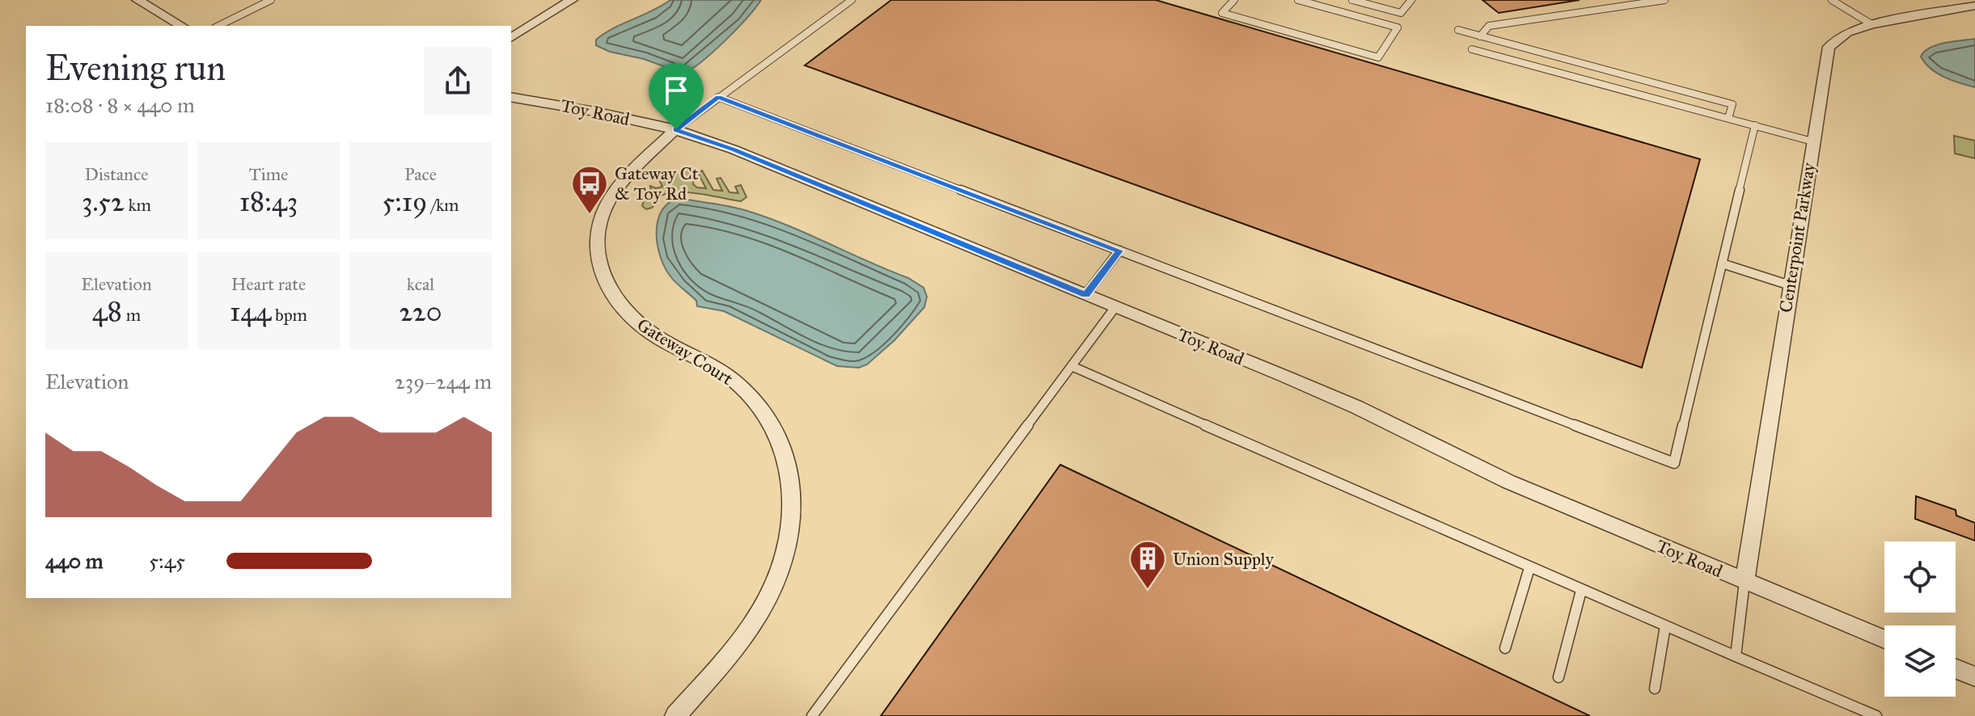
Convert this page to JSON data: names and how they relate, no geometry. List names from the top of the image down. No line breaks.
{"streets":{"street":["Toy Road","Centerpoint Parkway","Gateway Court"]},"crossings":[["Toy Road","Centerpoint Parkway"],["Toy Road","Gateway Court"]],"places":{"bus stop":["Gateway Ct & Toy Rd"],"building":["Union Supply"]},"page":{"heading":["Evening run","18:08 · 8 × 440 m"],"stats":[["Distance","3.52 km"],["Time","18:43"],["Pace","5:19 /km"],["Elevation","48 m"],["Heart rate","144 bpm"],["kcal","220"]],"chart":["Elevation","239–244 m"],"list":[{"name":"440 m","note":"5:45"}]}}
